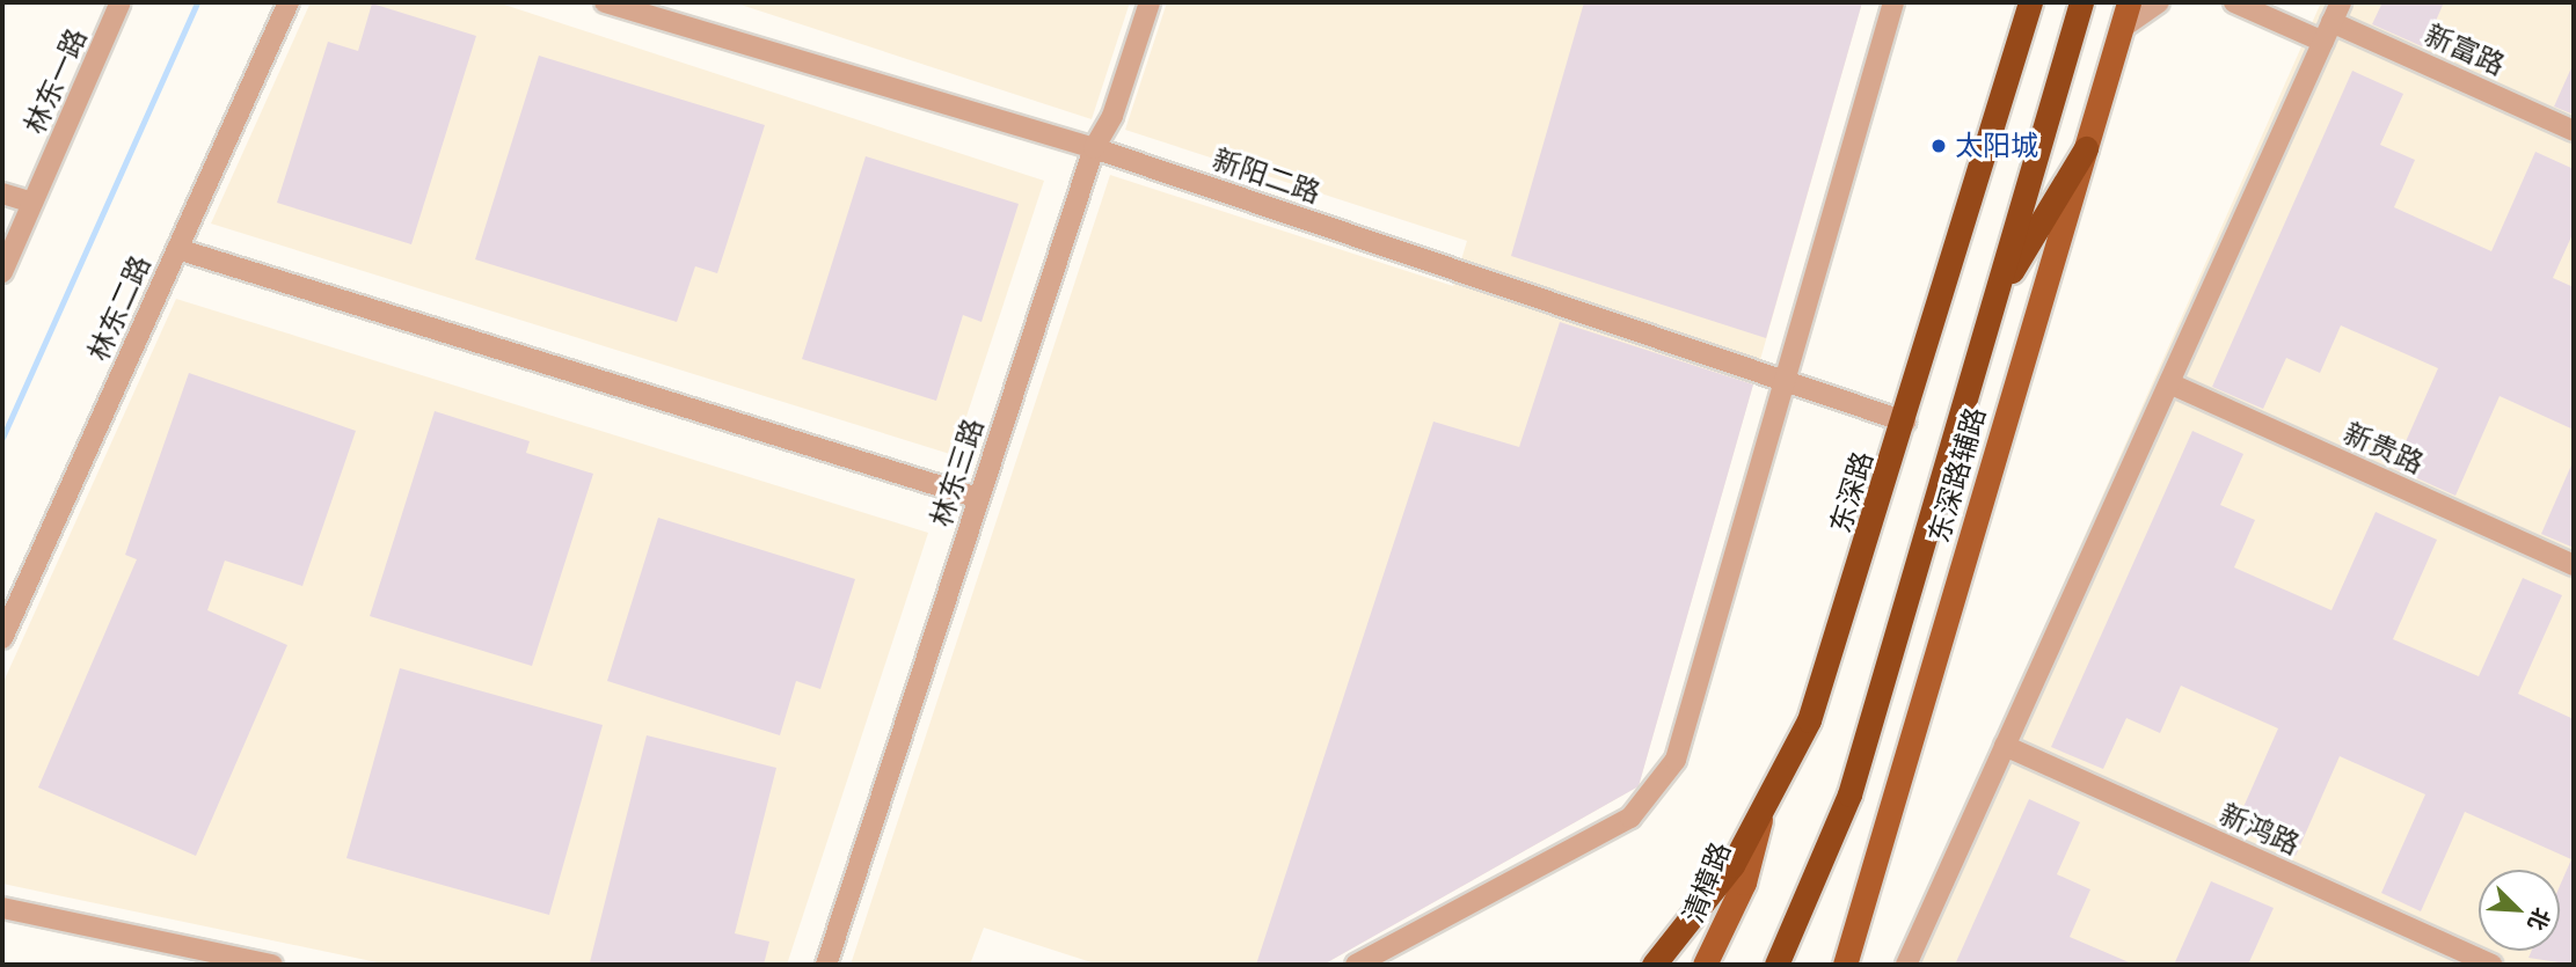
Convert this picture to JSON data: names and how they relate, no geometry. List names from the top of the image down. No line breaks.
{"streets":{"highway":["东深路"],"main road":["东深路辅路","清樟路"],"street":["新富路","林东一路","新阳二路","林东二路","新贵路","林东三路","新鸿路"]},"crossings":[["新阳二路","林东三路"],["新阳二路","东深路"],["东深路","清樟路"]],"places":["太阳城"],"north":"bottom right"}
